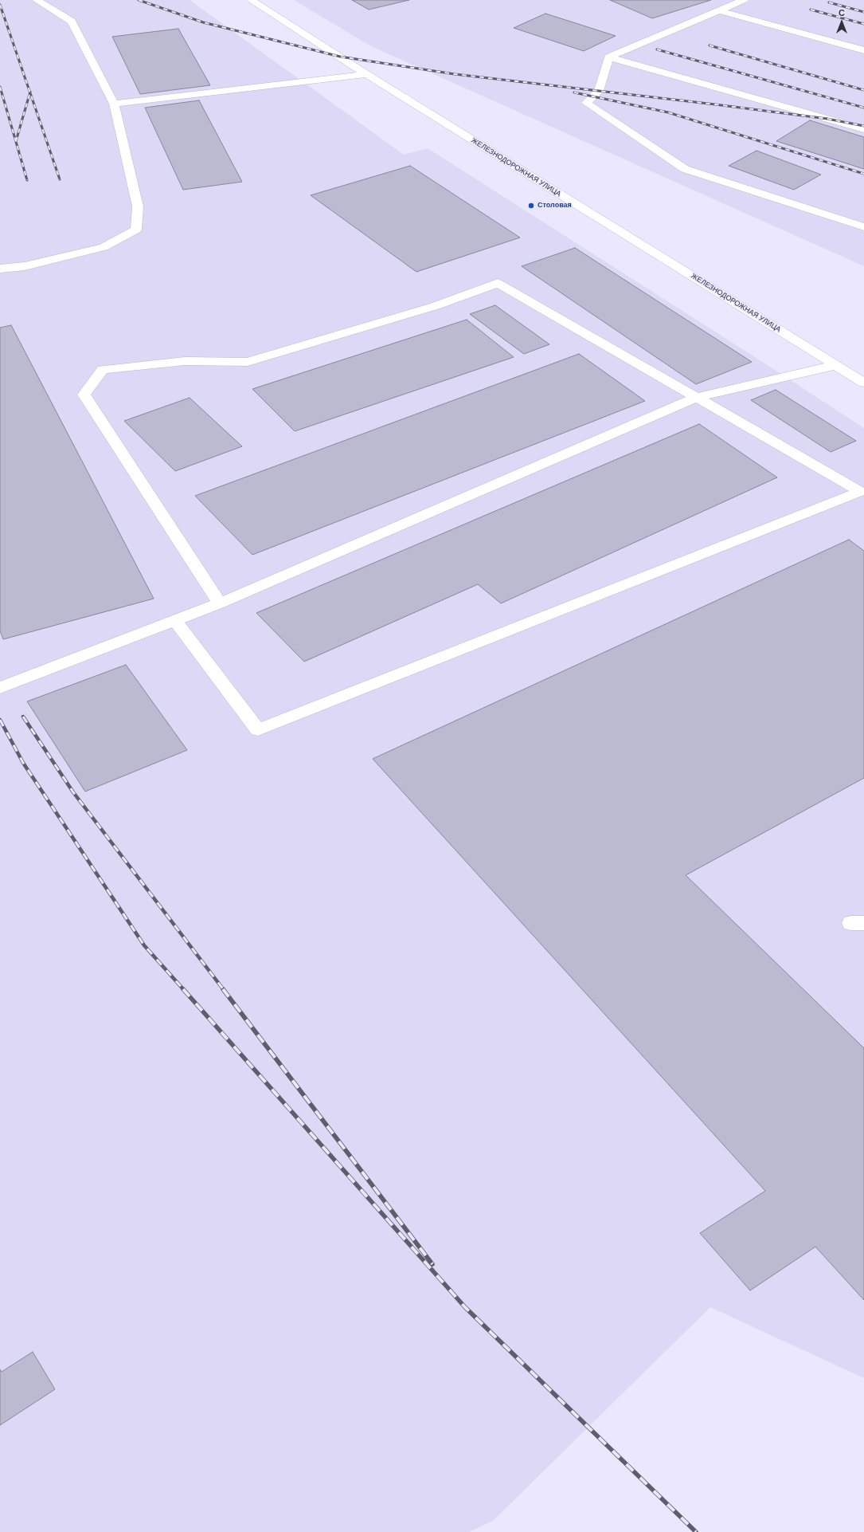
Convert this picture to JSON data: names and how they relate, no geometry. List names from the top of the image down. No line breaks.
{"streets":{"street":["ЖЕЛЕЗНОДОРОЖНАЯ УЛИЦА"]},"places":["Столовая"],"north":"top"}
